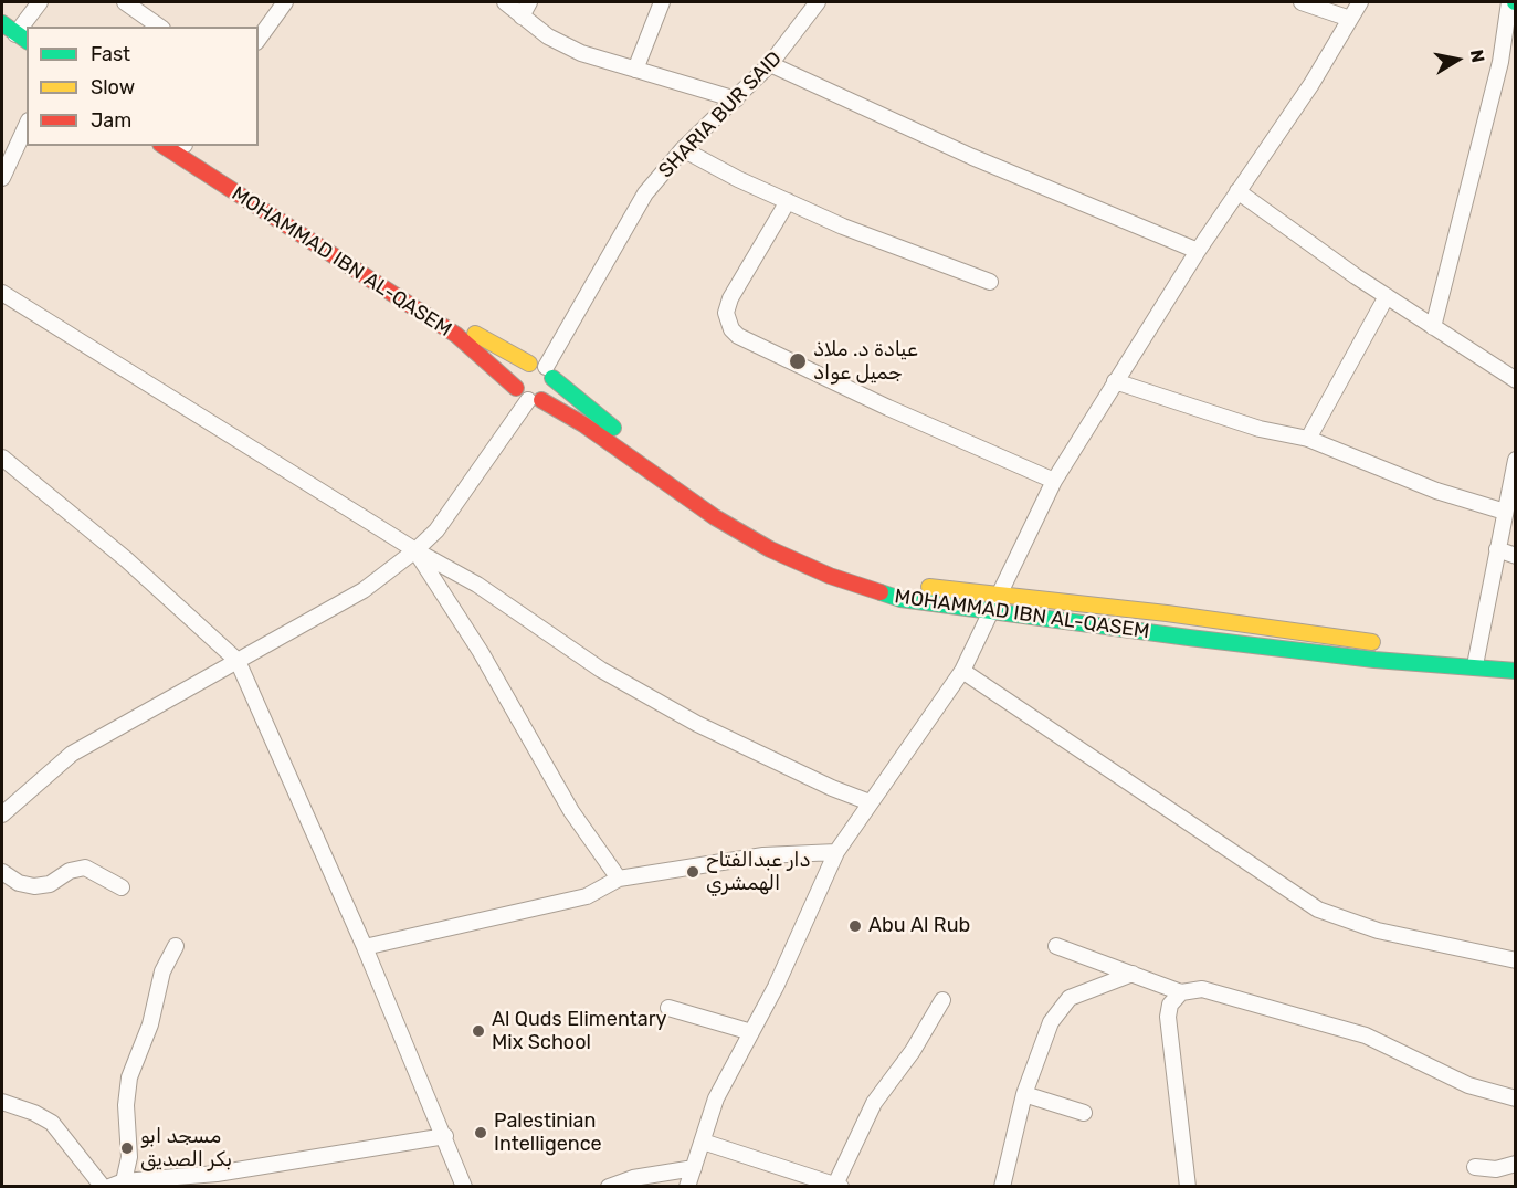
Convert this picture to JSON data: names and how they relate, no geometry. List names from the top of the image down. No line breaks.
{"streets":{"main road":["MOHAMMAD IBN AL-QASEM"],"street":["SHARIA BUR SAID"]},"crossings":[["SHARIA BUR SAID","MOHAMMAD IBN AL-QASEM"]],"places":["عيادة د. ملاذ جميل عواد","دار عبدالفتاح الهمشري","Abu Al Rub","Al Quds Elimentary Mix School","Palestinian Intelligence","مسجد ابو بكر الصديق"],"legend":["Fast","Slow","Jam"],"north":"right"}
